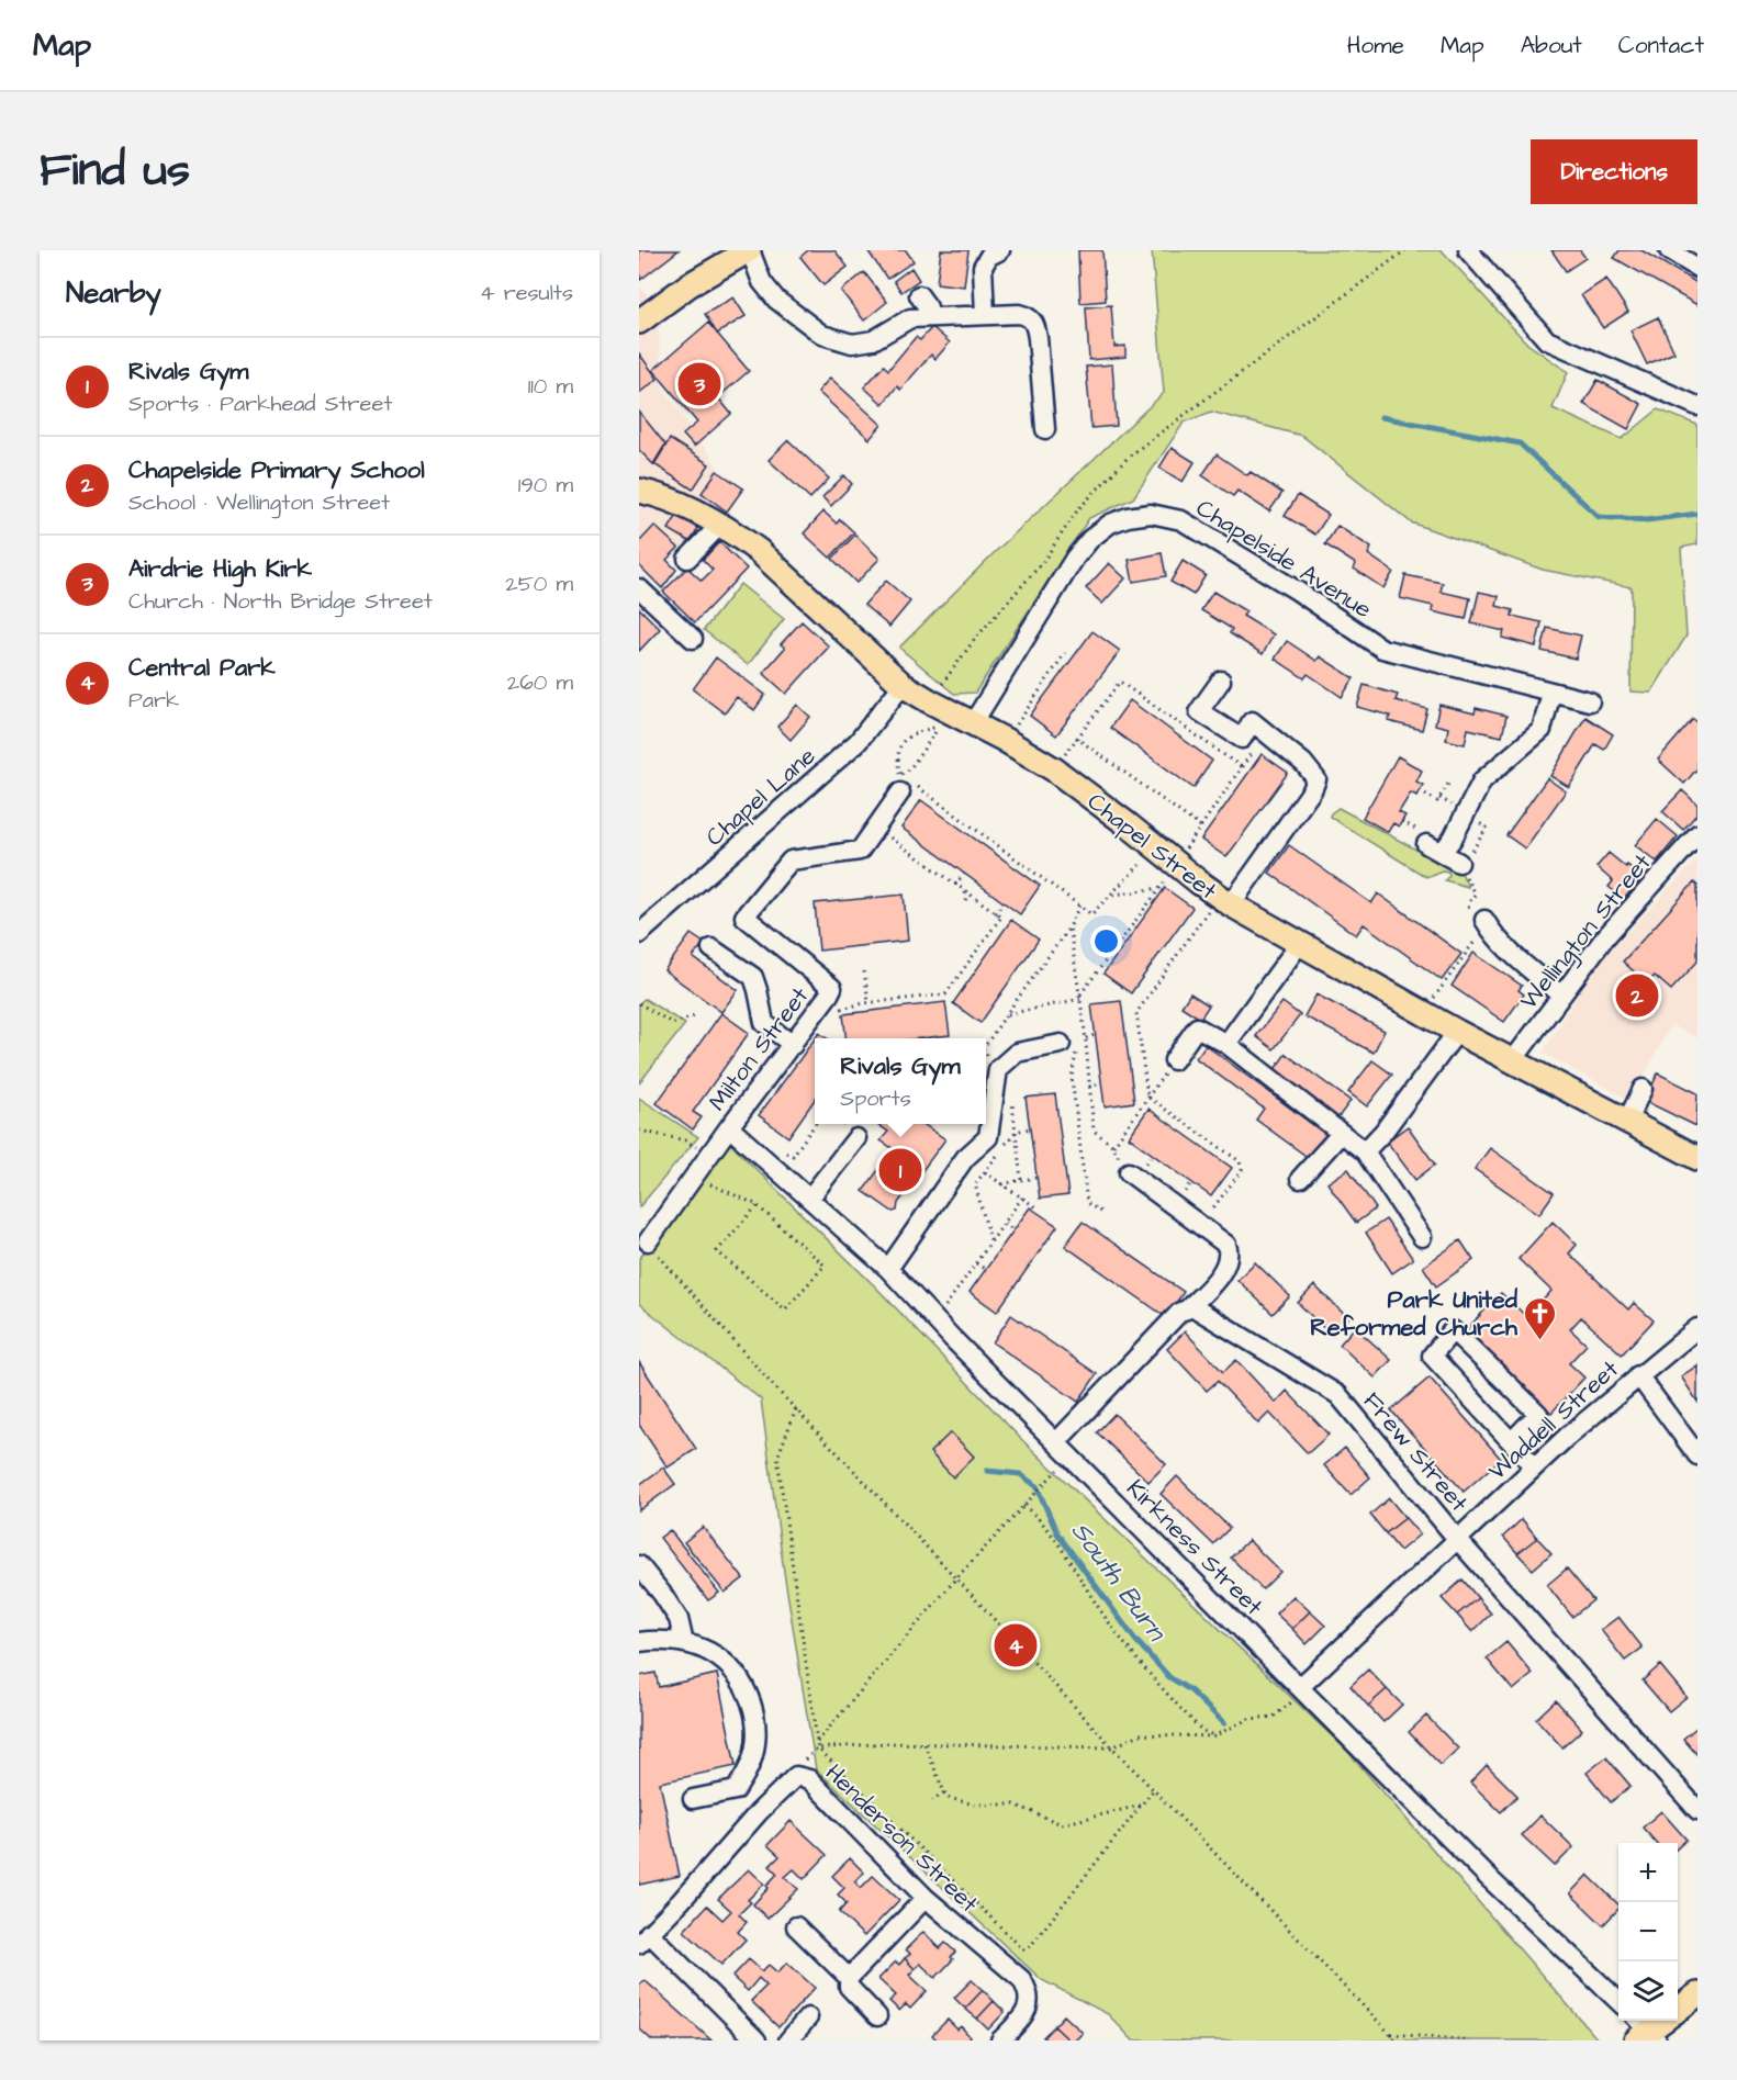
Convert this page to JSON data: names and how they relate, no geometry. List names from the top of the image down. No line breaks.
{"streets":{"main road":["Chapel Street"],"street":["Chapelside Avenue","Chapel Lane","Wellington Street","Milton Street","Waddell Street","Frew Street","Kirkness Street","Henderson Street"]},"crossings":[["Chapelside Avenue","Chapel Street"],["Chapel Lane","Chapel Street"],["Chapel Street","Wellington Street"],["Milton Street","Kirkness Street"],["Waddell Street","Frew Street"],["Waddell Street","Kirkness Street"]],"water":["South Burn"],"places":{"church":["Park United Reformed Church"]},"page":{"header":"Map","nav":["Home","Map","About","Contact"],"title":"Find us","buttons":"Directions","heading":["Nearby","4 results"],"list":[{"mark":"1","name":"Rivals Gym","note":"Sports · Parkhead Street","value":"110 m"},{"mark":"2","name":"Chapelside Primary School","note":"School · Wellington Street","value":"190 m"},{"mark":"3","name":"Airdrie High Kirk","note":"Church · North Bridge Street","value":"250 m"},{"mark":"4","name":"Central Park","note":"Park","value":"260 m"}],"pins":["3","2","1","4"],"popup":["Rivals Gym","Sports"],"map_buttons":["+","−"]}}
